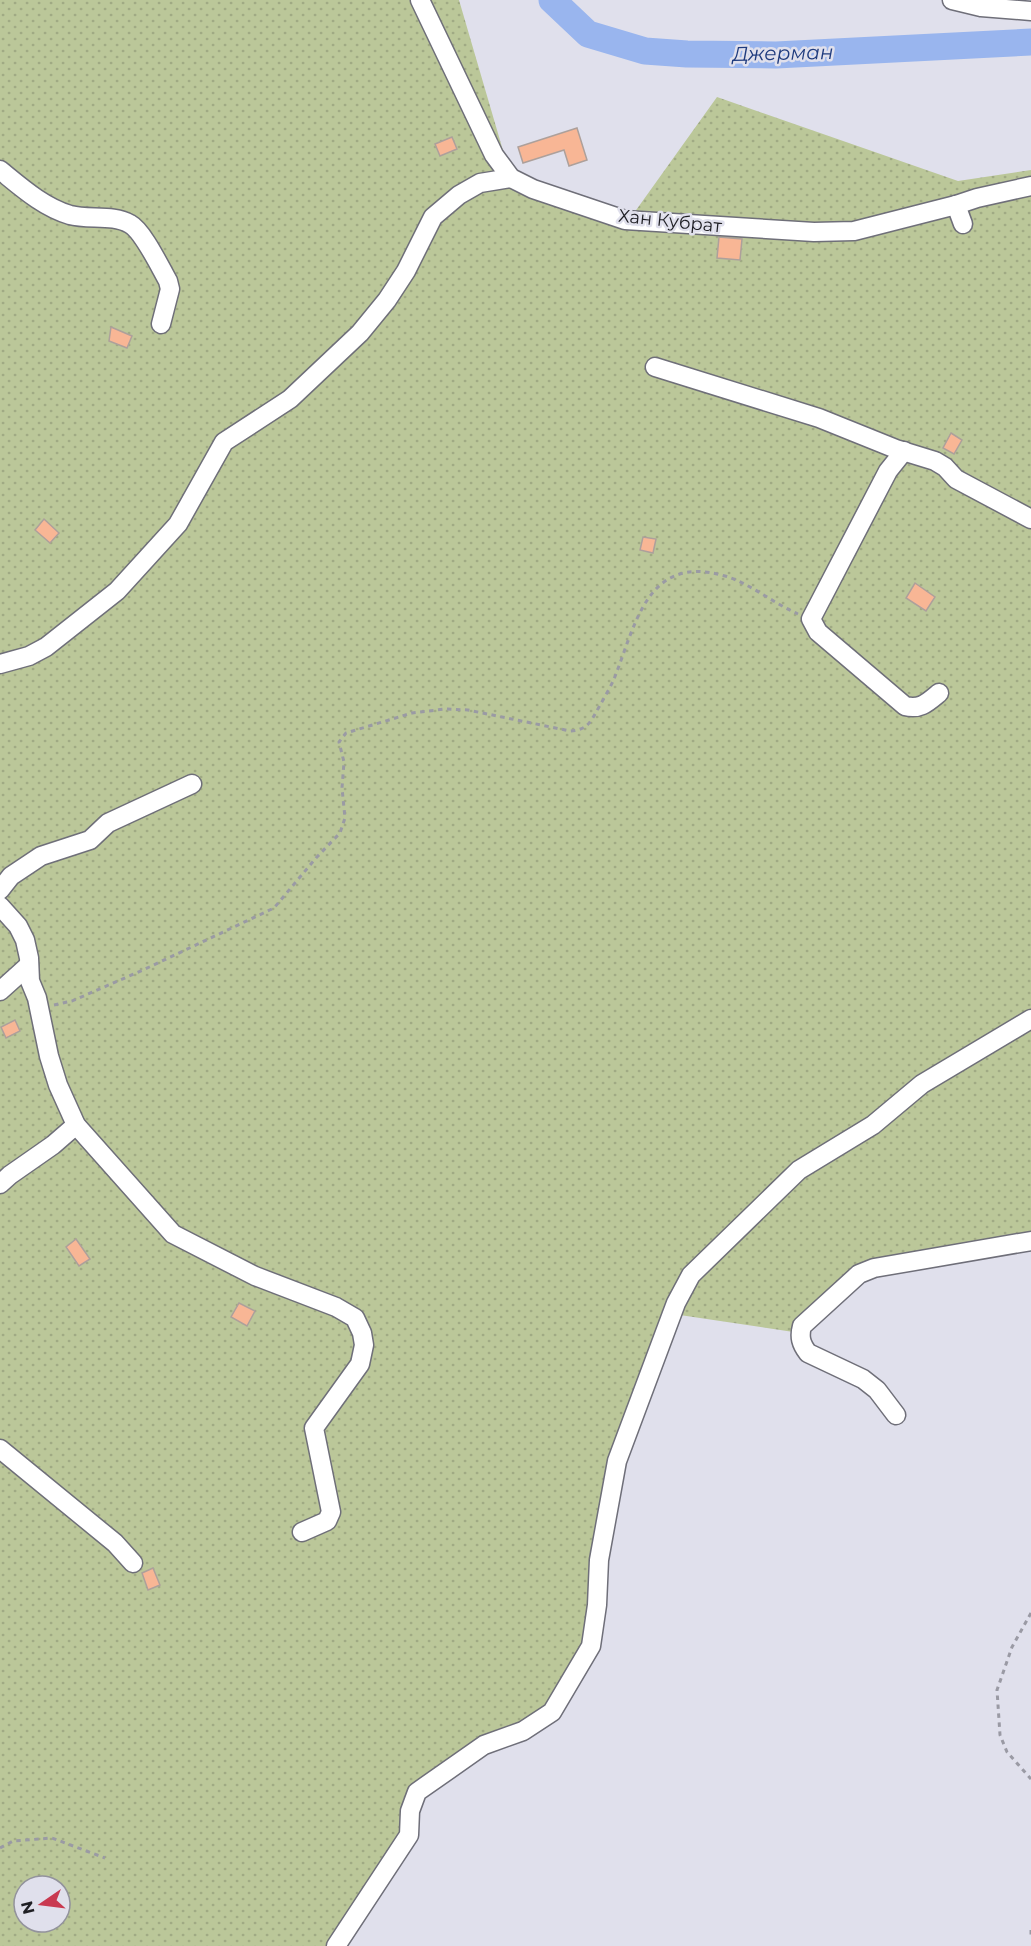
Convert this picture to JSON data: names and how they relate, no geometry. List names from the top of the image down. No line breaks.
{"streets":{"street":["Хан Кубрат"]},"water":["Джерман"],"north":"left"}
